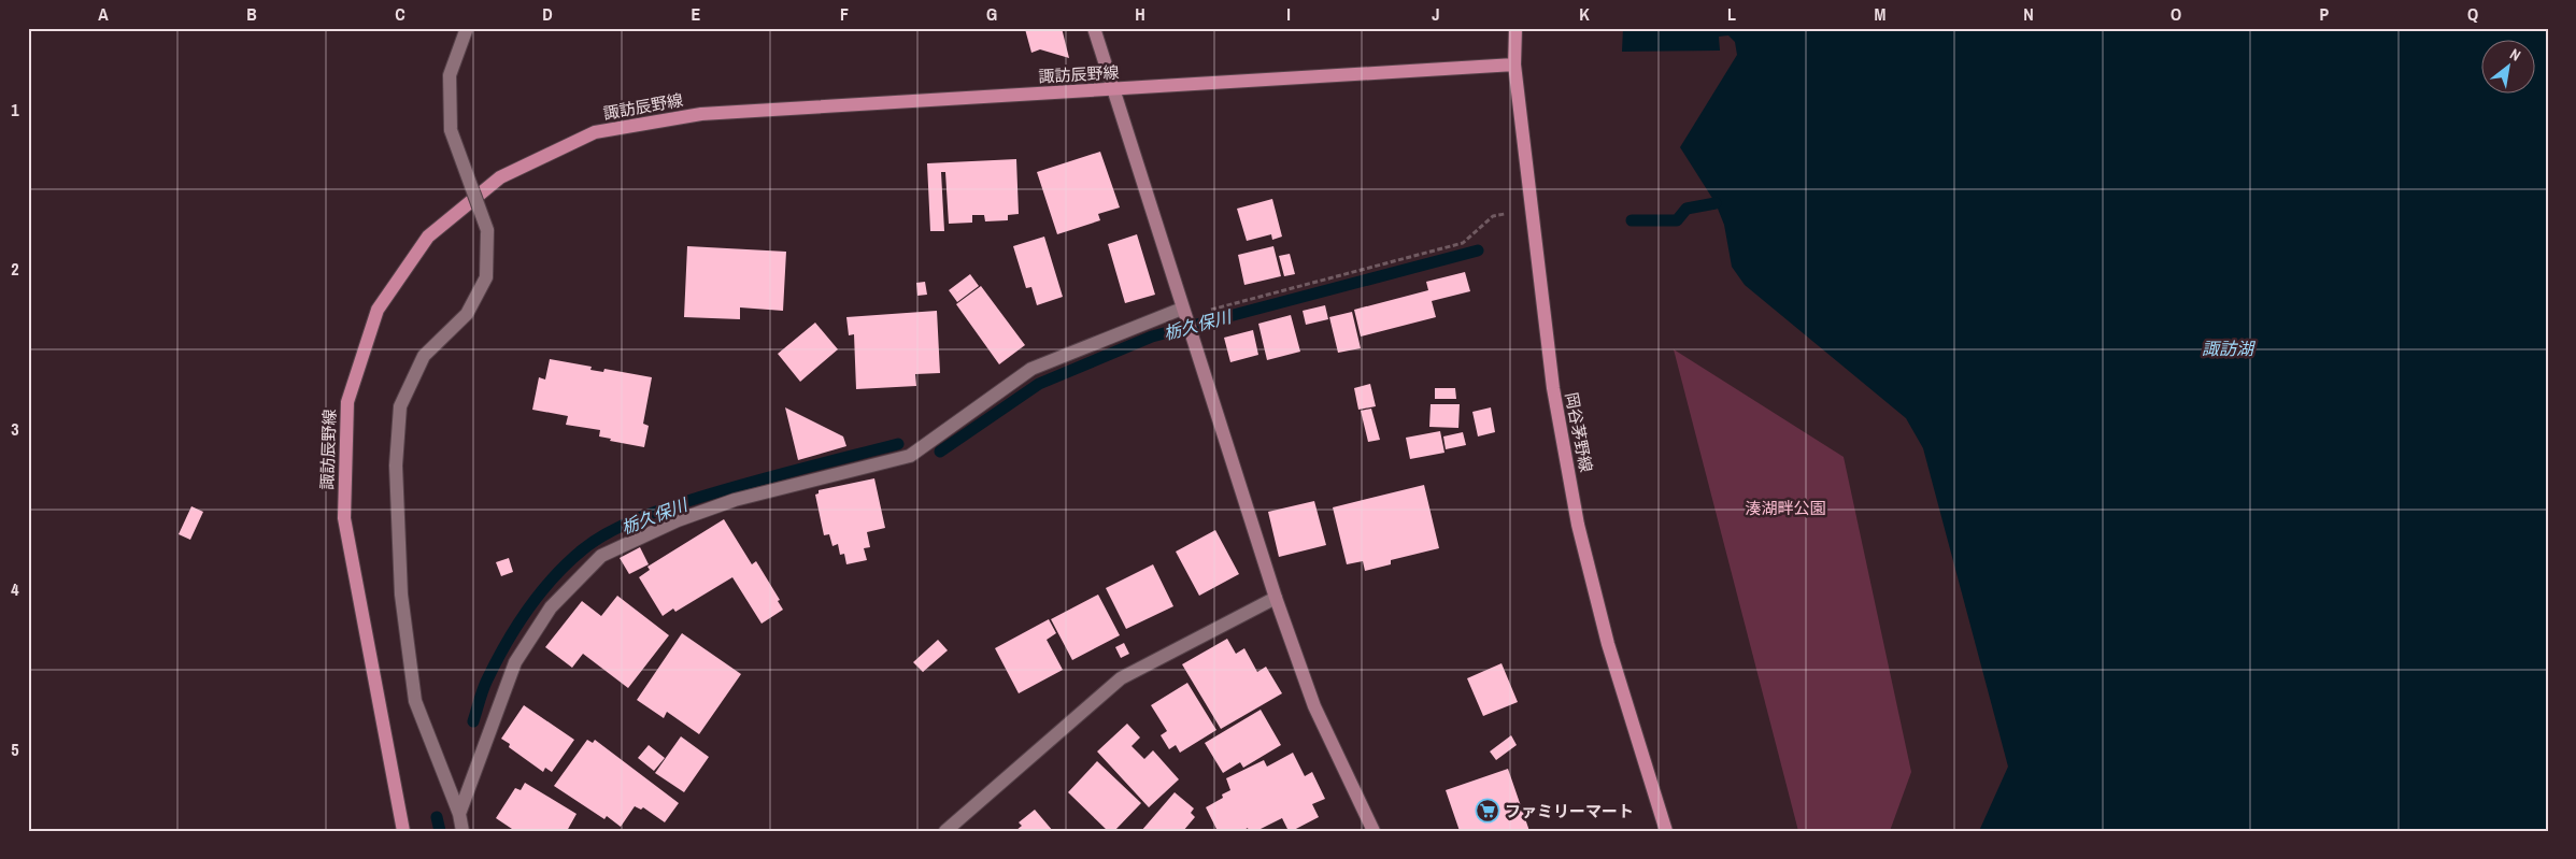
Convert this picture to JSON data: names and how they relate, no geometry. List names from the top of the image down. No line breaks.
{"streets":{"main road":["諏訪辰野線","岡谷茅野線"]},"crossings":[["諏訪辰野線","岡谷茅野線"]],"water":["栃久保川","諏訪湖"],"parks":["湊湖畔公園"],"places":{"supermarket":["ファミリーマート"]},"north":"top right","grid":{"columns":["A","B","C","D","E","F","G","H","I","J","K","L","M","N","O","P","Q"],"rows":["1","2","3","4","5"]}}
